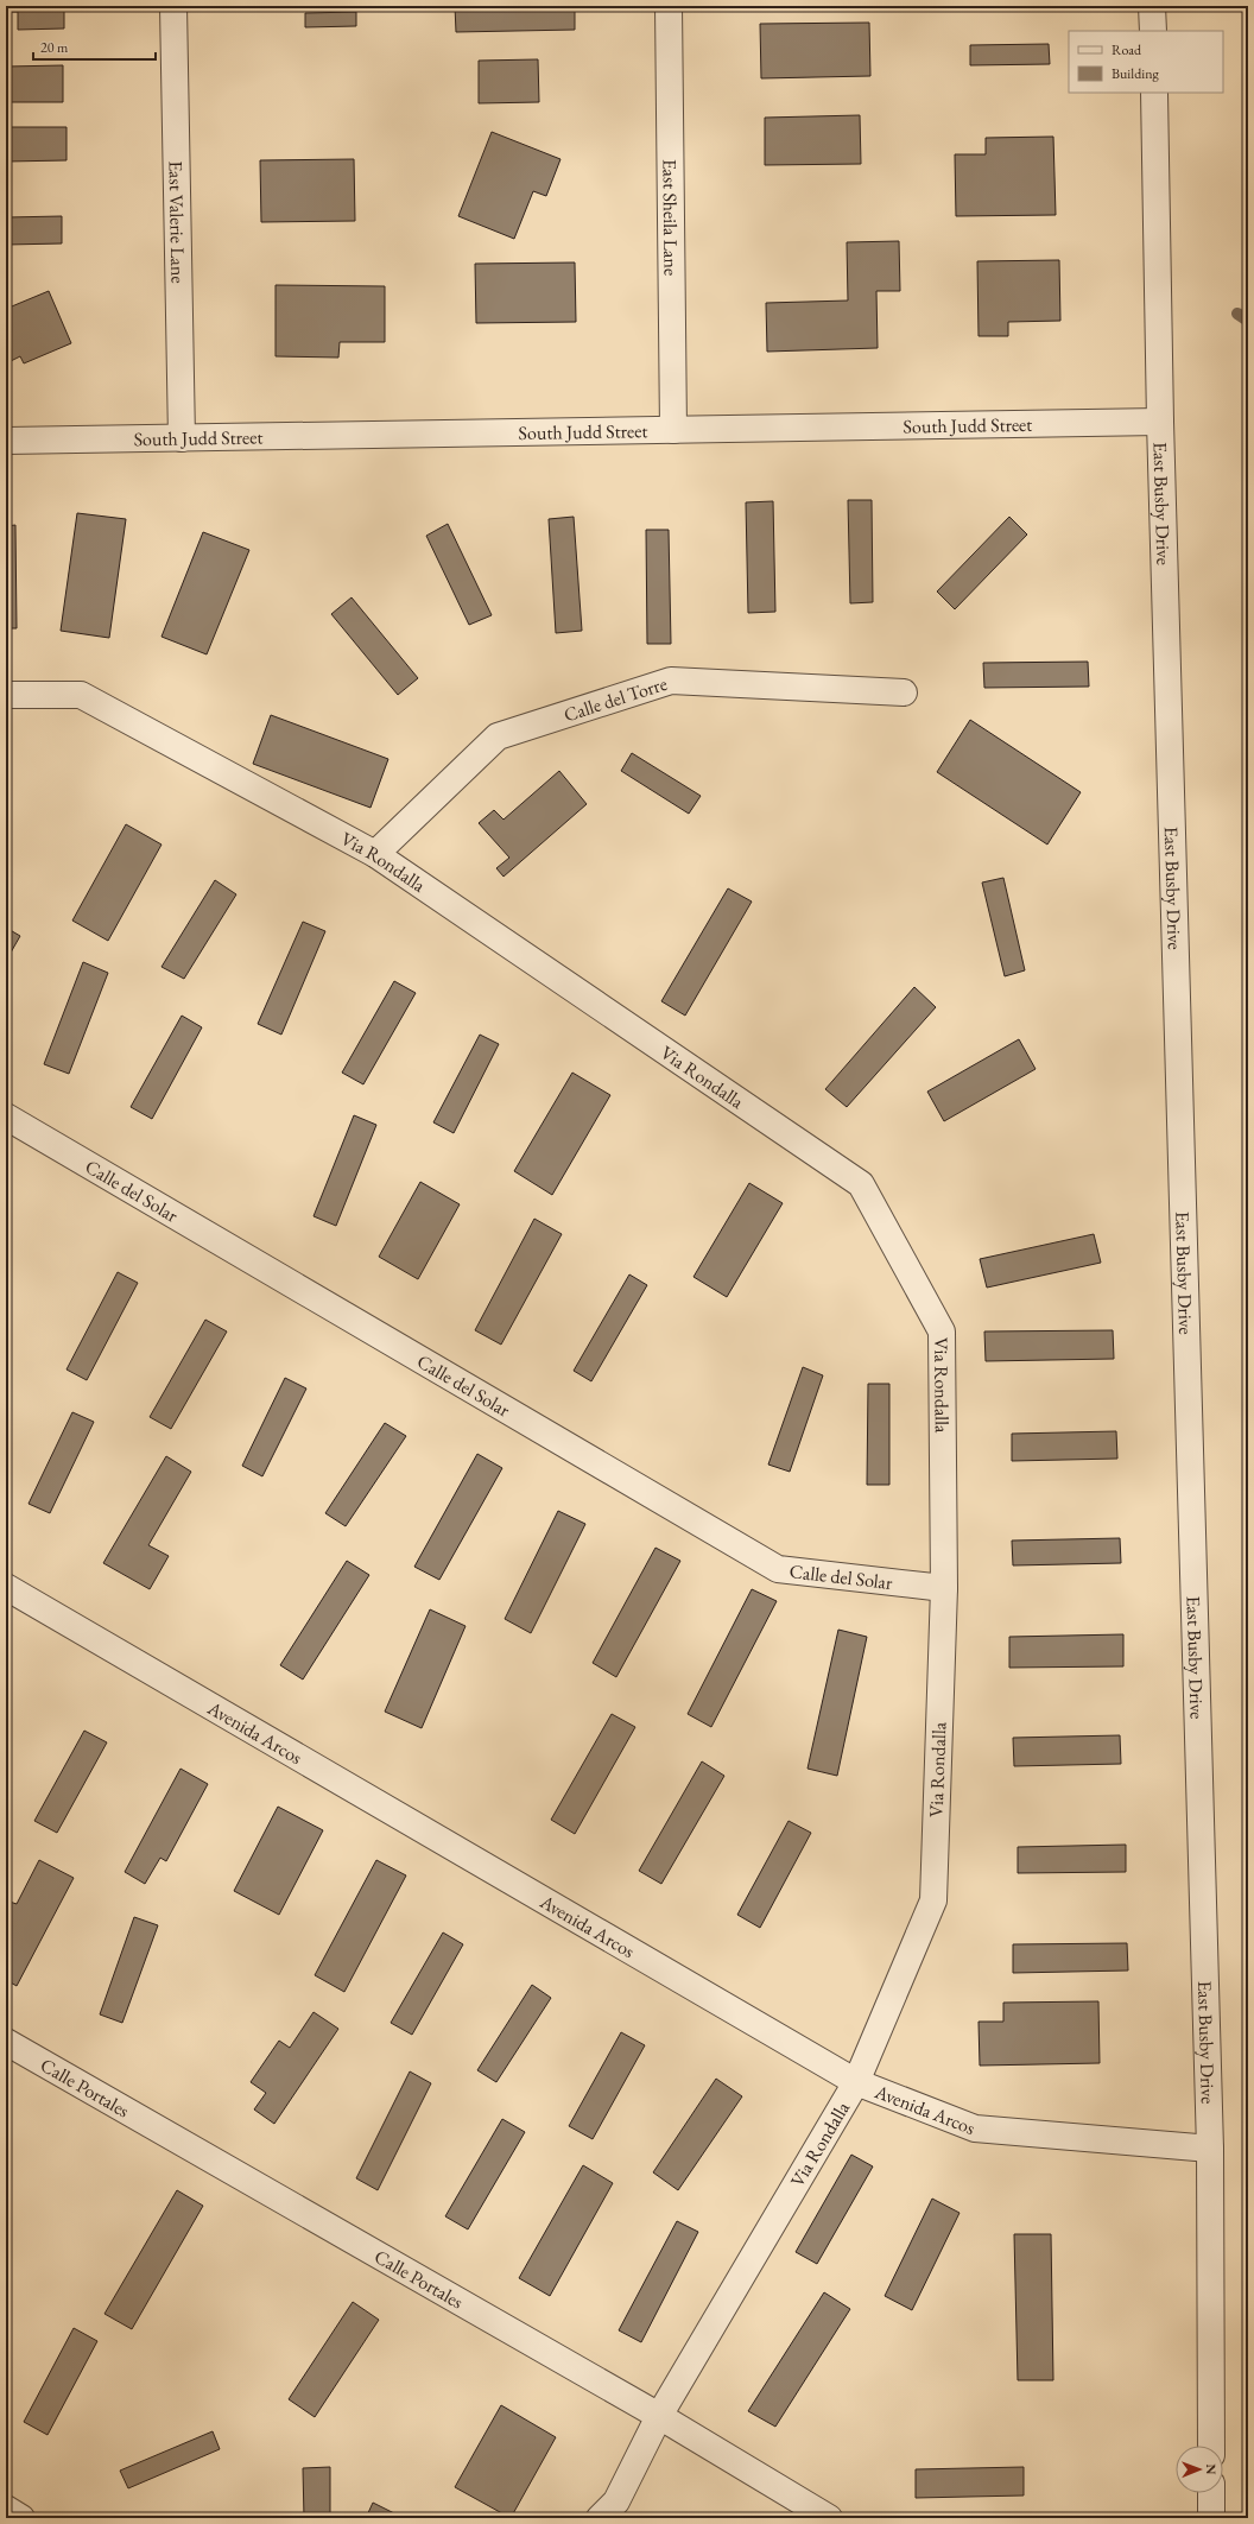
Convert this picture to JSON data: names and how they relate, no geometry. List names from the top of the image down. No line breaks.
{"streets":{"street":["East Sheila Lane","East Valerie Lane","South Judd Street","East Busby Drive","Calle del Torre","Via Rondalla","Calle del Solar","Avenida Arcos","Calle Portales"]},"crossings":[["East Sheila Lane","South Judd Street"],["East Valerie Lane","South Judd Street"],["South Judd Street","East Busby Drive"],["East Busby Drive","Avenida Arcos"],["Calle del Torre","Via Rondalla"],["Via Rondalla","Calle del Solar"],["Via Rondalla","Avenida Arcos"],["Via Rondalla","Calle Portales"]],"legend":["Road","Building"],"scale_bar":"20 m","north":"right"}
